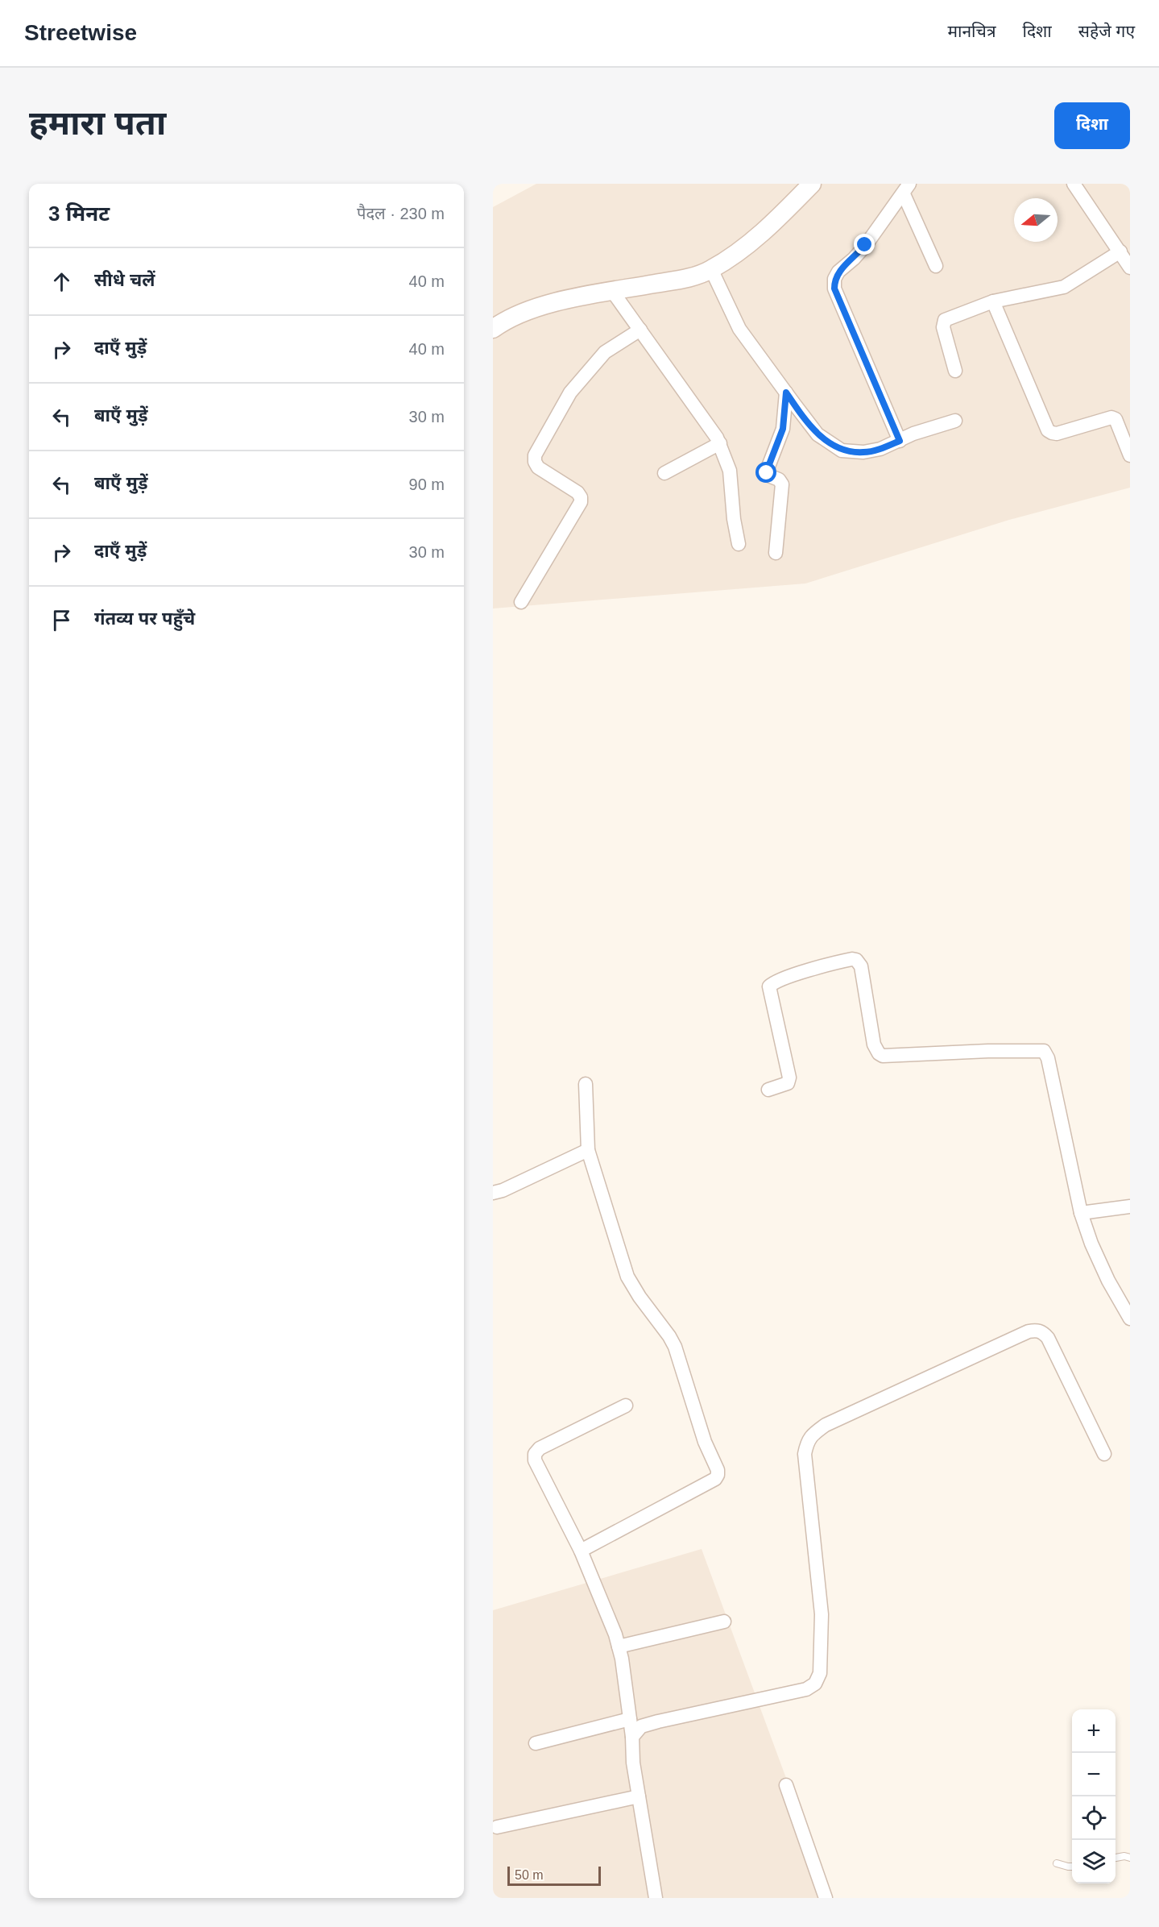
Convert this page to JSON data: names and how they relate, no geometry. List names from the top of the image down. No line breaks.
{"scale_bar":"50 m","north":"left","page":{"header":"Streetwise","nav":["मानचित्र","दिशा","सहेजे गए"],"buttons":"दिशा","title":"हमारा पता","heading":["3 मिनट","पैदल · 230 m"],"list":[["सीधे चलें","40 m"],["दाएँ मुड़ें","40 m"],["बाएँ मुड़ें","30 m"],["बाएँ मुड़ें","90 m"],["दाएँ मुड़ें","30 m"],"गंतव्य पर पहुँचे"],"map_buttons":["+","−"],"scale":"50 m"}}
